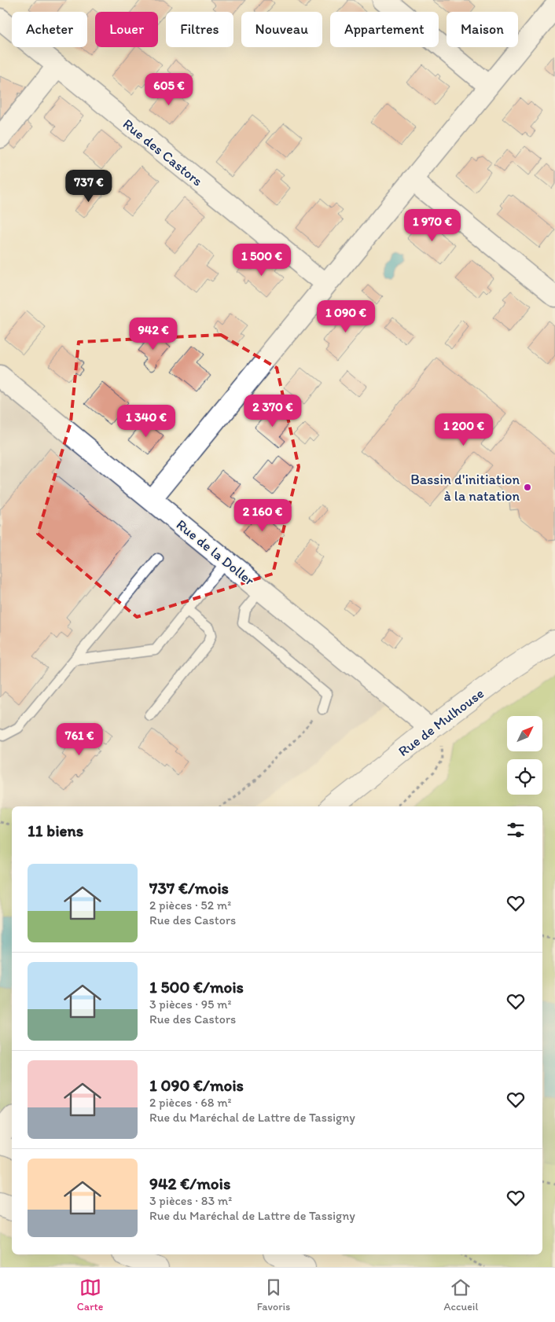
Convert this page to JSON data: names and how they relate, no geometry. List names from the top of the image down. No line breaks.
{"streets":{"main road":["Rue de Mulhouse"],"street":["Rue des Castors","Rue de la Doller"]},"crossings":[["Rue de la Doller","Rue de Mulhouse"]],"places":["Bassin d'initiation à la natation"],"north":"top right","page":{"chip":["Acheter","Louer","Filtres","Nouveau","Appartement","Maison"],"price":["605 €","737 €","1 970 €","1 500 €","1 090 €","942 €","2 370 €","1 340 €","1 200 €","2 160 €","761 €"],"heading":"11 biens","list":[{"name":"737 €/mois","note":"2 pièces · 52 m² · Rue des Castors"},{"name":"1 500 €/mois","note":"3 pièces · 95 m² · Rue des Castors"},{"name":"1 090 €/mois","note":"2 pièces · 68 m² · Rue du Maréchal de Lattre de Tassigny"},{"name":"942 €/mois","note":"3 pièces · 83 m² · Rue du Maréchal de Lattre de Tassigny"}],"tabs":["Carte","Favoris","Accueil"]}}
